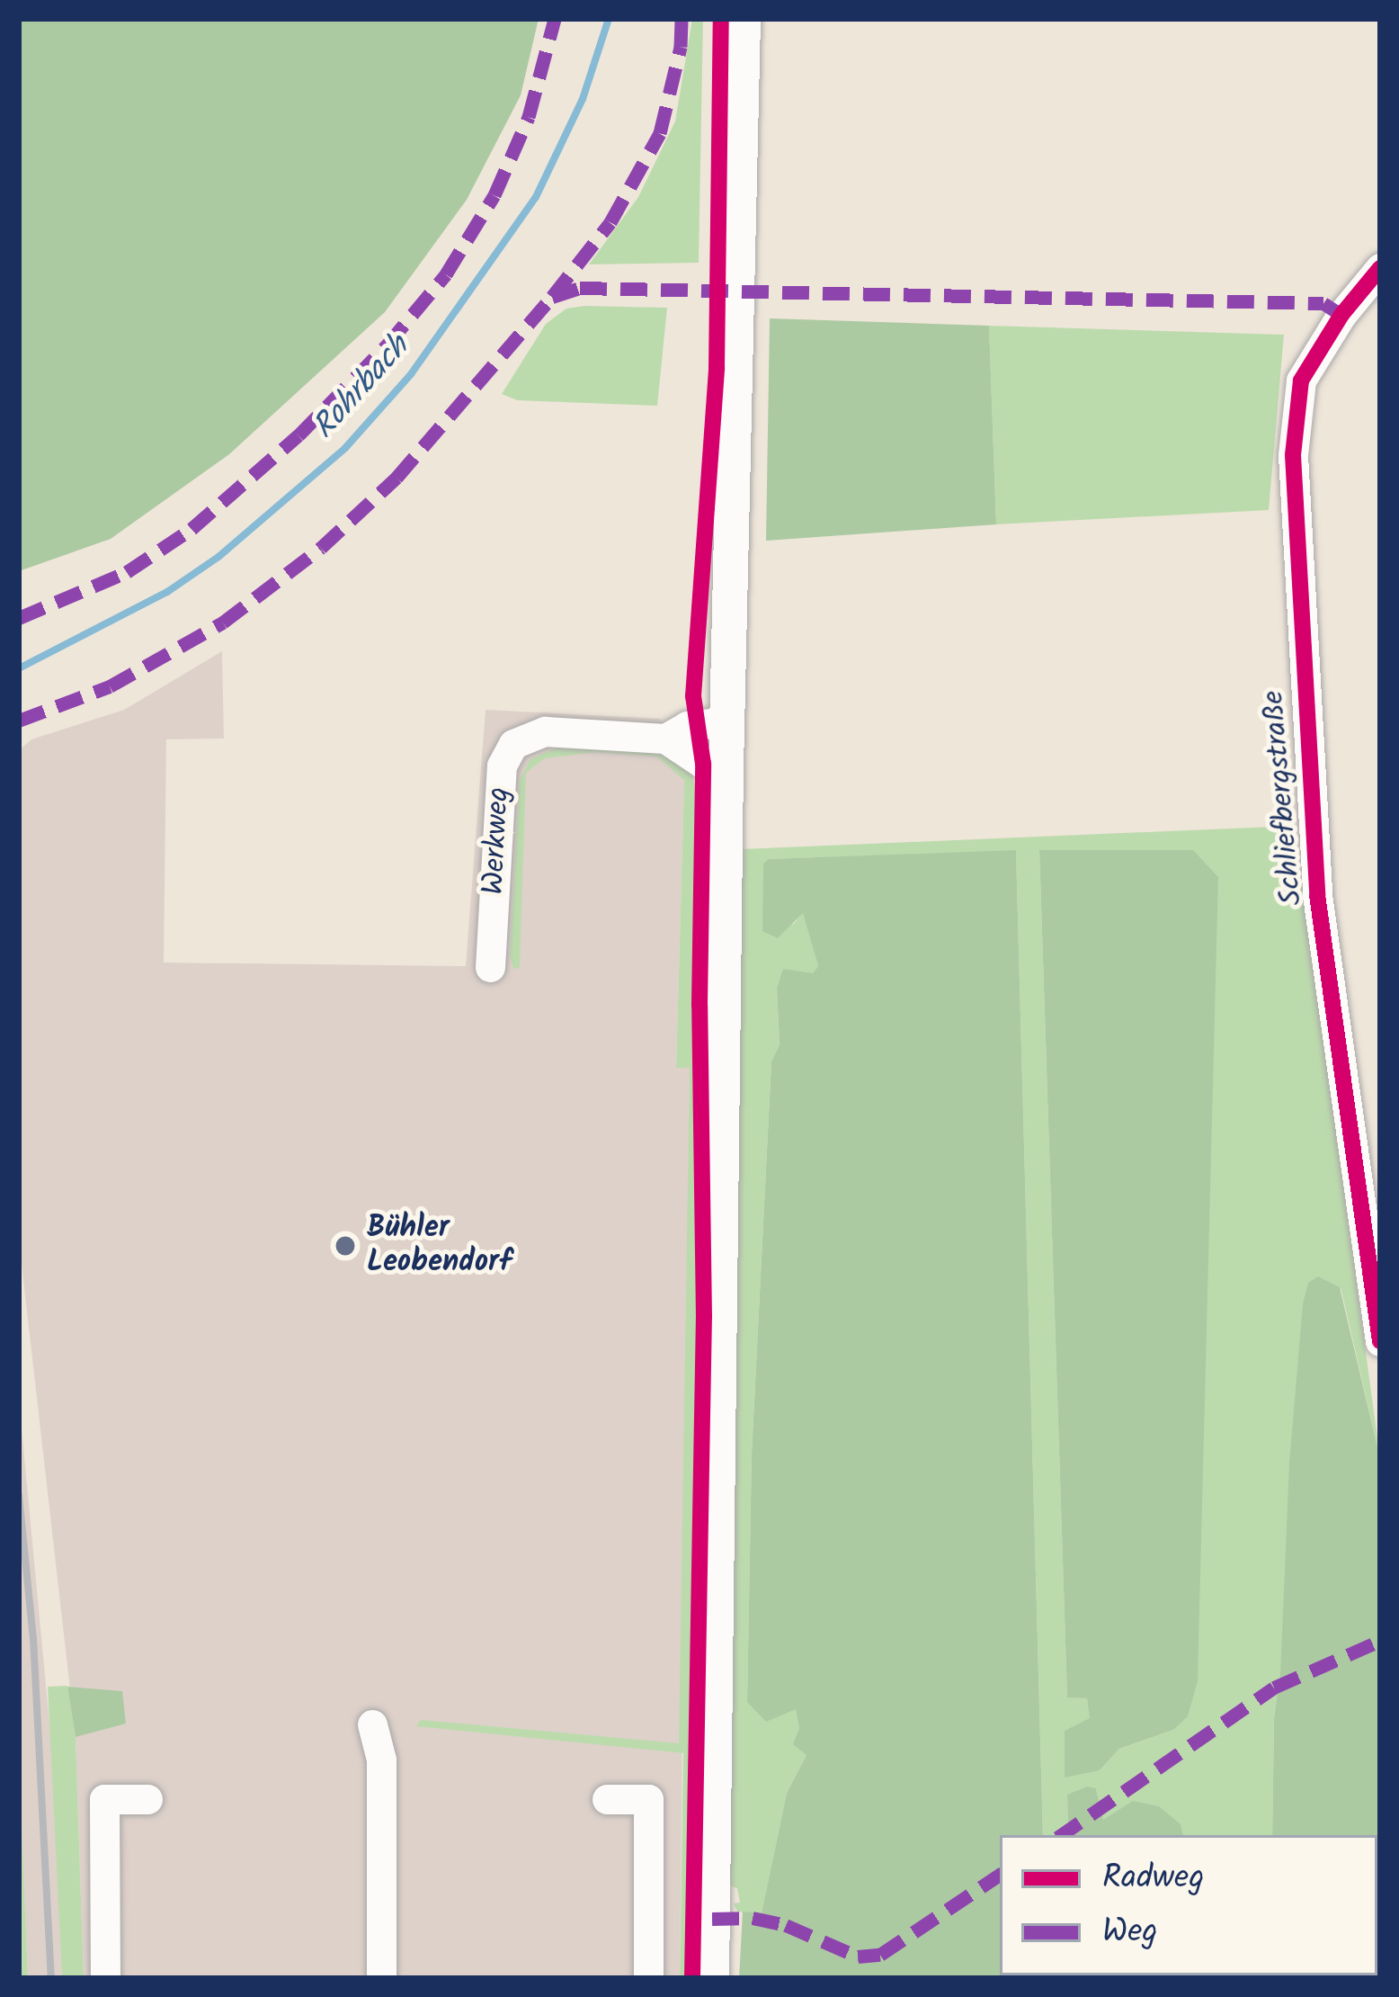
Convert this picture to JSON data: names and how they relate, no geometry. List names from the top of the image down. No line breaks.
{"streets":{"street":["Schliefbergstraße","Werkweg"]},"water":["Rohrbach"],"places":["Bühler Leobendorf"],"legend":["Radweg","Weg"]}
